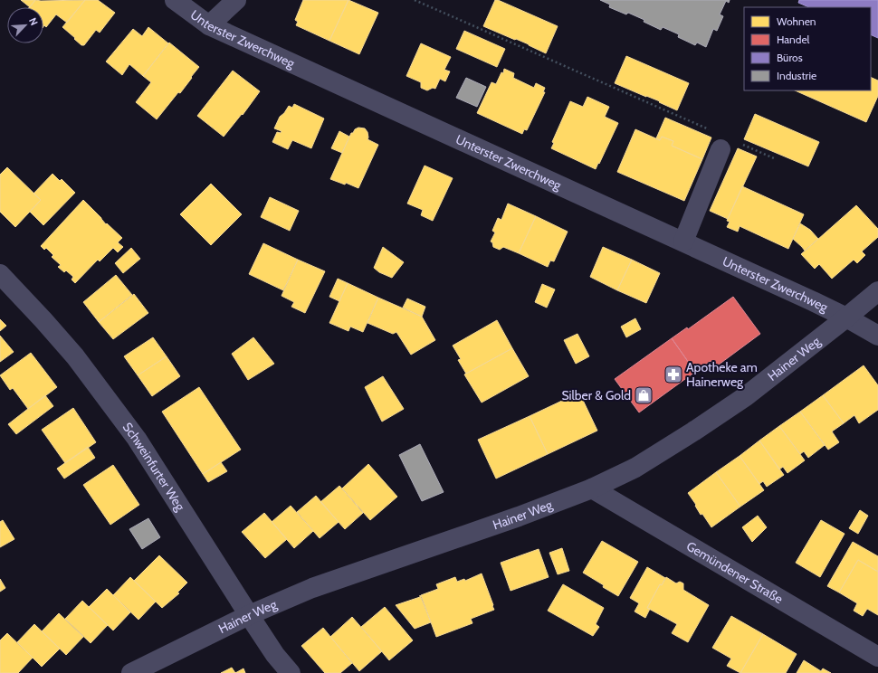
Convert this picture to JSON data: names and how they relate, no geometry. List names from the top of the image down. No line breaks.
{"streets":{"street":["Unterster Zwerchweg","Hainer Weg","Schweinfurter Weg","Gemündener Straße"]},"crossings":[["Unterster Zwerchweg","Hainer Weg"],["Hainer Weg","Schweinfurter Weg"],["Hainer Weg","Gemündener Straße"]],"places":{"pharmacy":["Apotheke am Hainerweg"],"shop":["Silber & Gold"]},"legend":["Wohnen","Handel","Büros","Industrie"],"north":"top right"}
